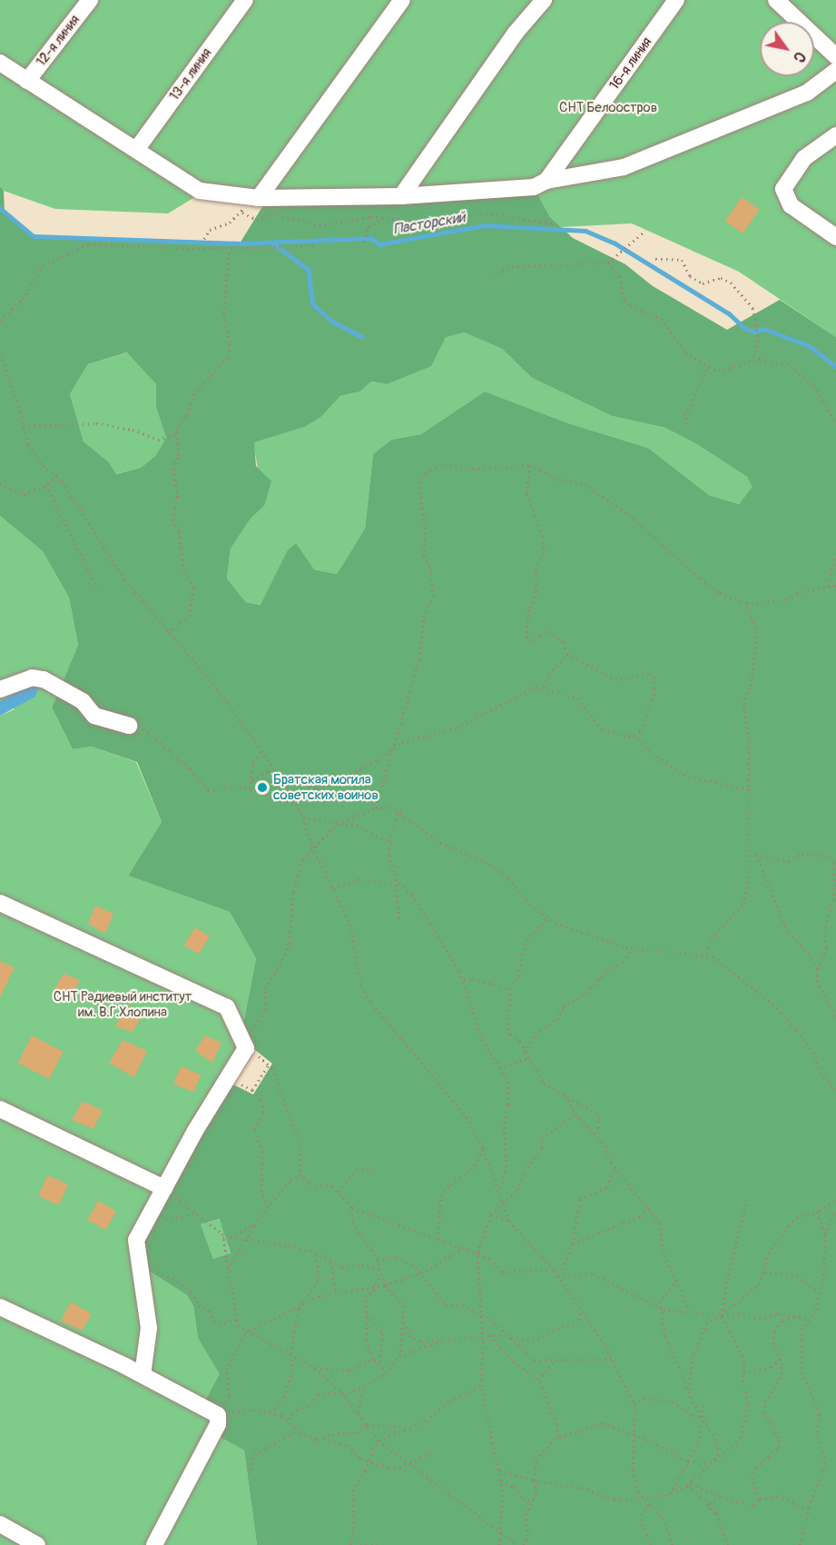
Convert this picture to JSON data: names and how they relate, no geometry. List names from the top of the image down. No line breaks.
{"streets":{"street":["12-я линия","16-я линия","13-я линия"]},"water":["Пасторский"],"parks":["СНТ Белоостров","СНТ Радиевый институт им. В.Г.Хлопина"],"places":["Братская могила советских воинов"],"north":"bottom right"}
